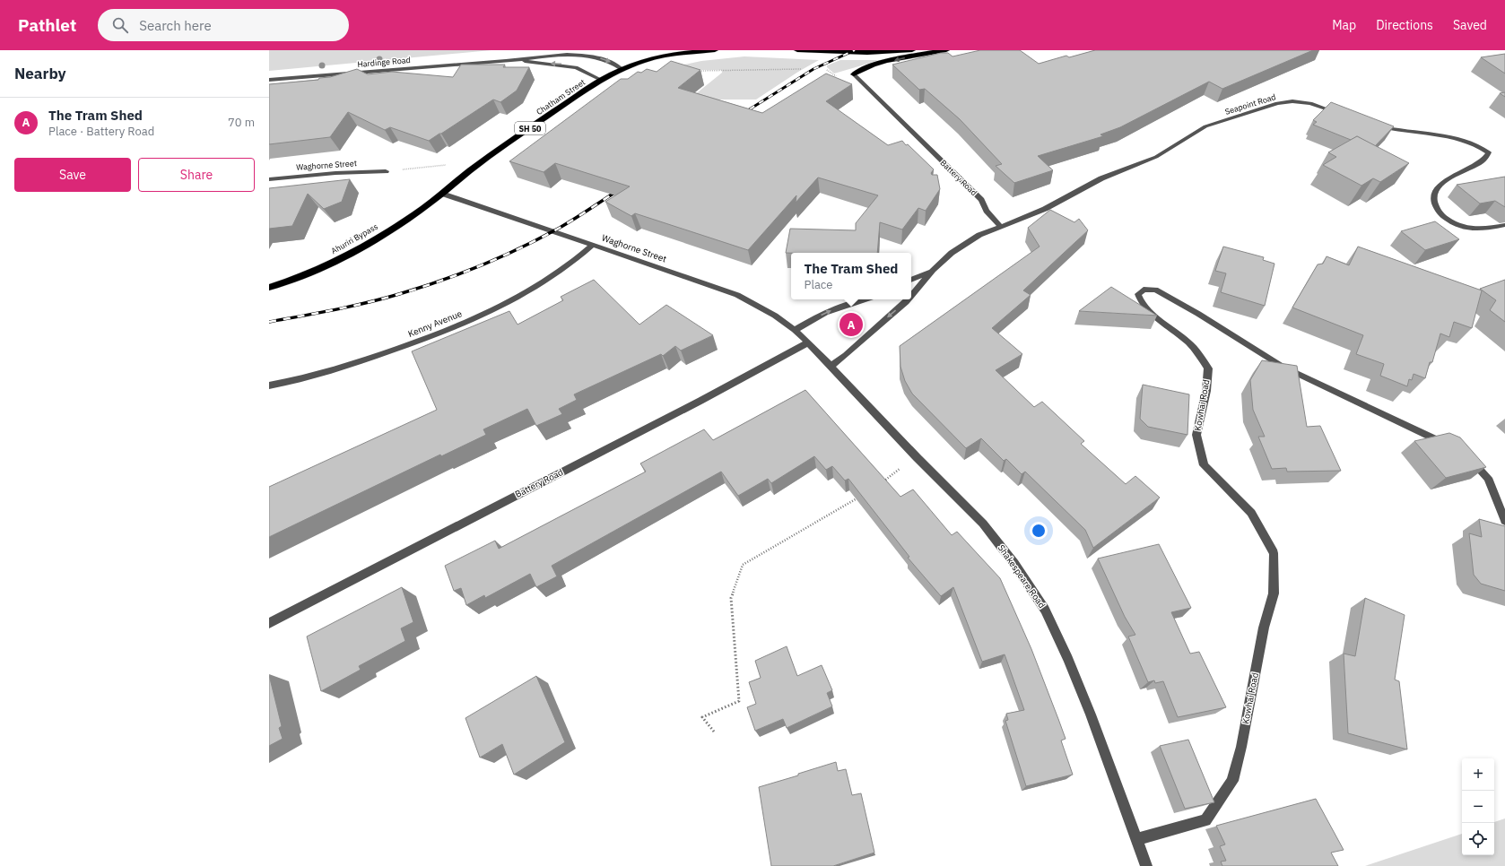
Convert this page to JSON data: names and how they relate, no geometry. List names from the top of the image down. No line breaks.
{"streets":{"highway":["Chatham Street","SH 50","Ahuriri Bypass"],"street":["Hardinge Road","Seapoint Road","Waghorne Street","Battery Road","Kenny Avenue","Kowhai Road","Shakespeare Road"]},"crossings":[["Hardinge Road","Chatham Street"],["Hardinge Road","SH 50"],["Chatham Street","SH 50"],["Chatham Street","Waghorne Street"],["Chatham Street","Ahuriri Bypass"],["Seapoint Road","Battery Road"],["Waghorne Street","Battery Road"],["Waghorne Street","Ahuriri Bypass"],["Waghorne Street","Kenny Avenue"],["Waghorne Street","Shakespeare Road"],["Battery Road","Shakespeare Road"],["Kowhai Road","Shakespeare Road"]],"page":{"header":"Pathlet","search":"Search here","nav":["Map","Directions","Saved"],"heading":"Nearby","list":[{"mark":"A","name":"The Tram Shed","note":"Place · Battery Road","value":"70 m"}],"buttons":["Save","Share"],"popup":["The Tram Shed","Place"],"pins":"A","map_buttons":["+","−"]}}
